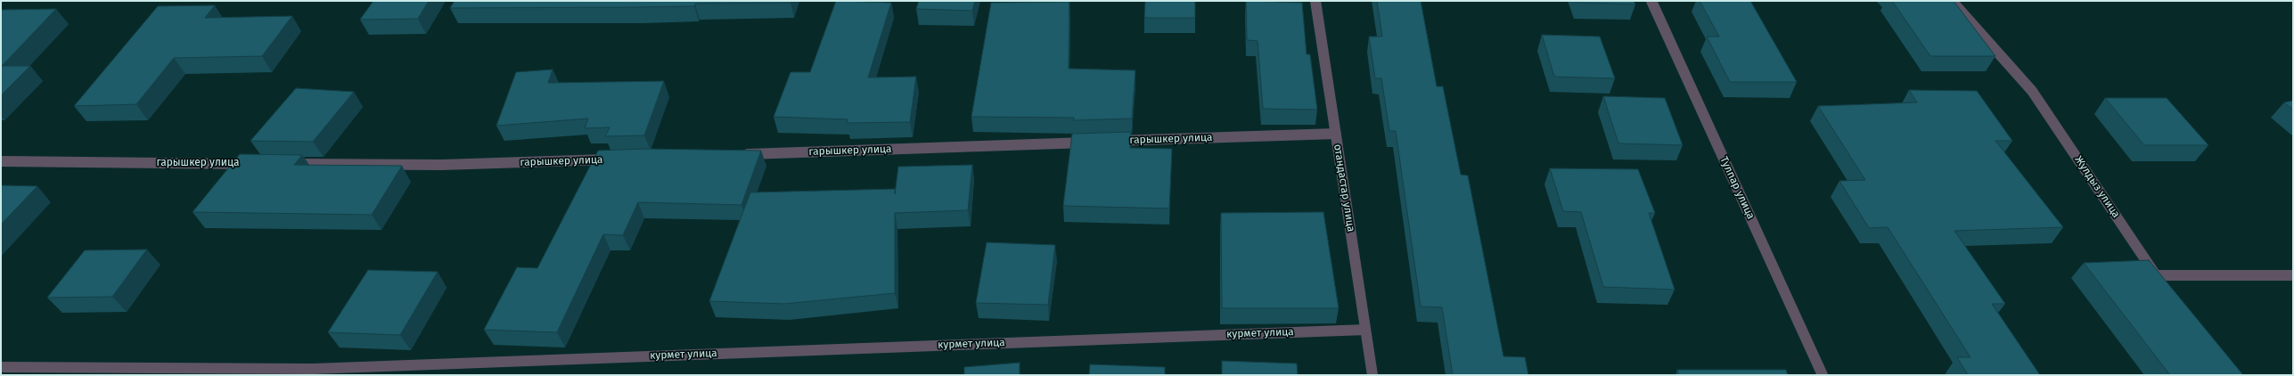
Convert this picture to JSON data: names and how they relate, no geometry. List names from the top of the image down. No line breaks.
{"streets":{"street":["гарышкер улица","Жулдыз улица","отандастар улица","Тулпар улица","курмет улица"]},"crossings":[["гарышкер улица","отандастар улица"],["отандастар улица","курмет улица"]]}
